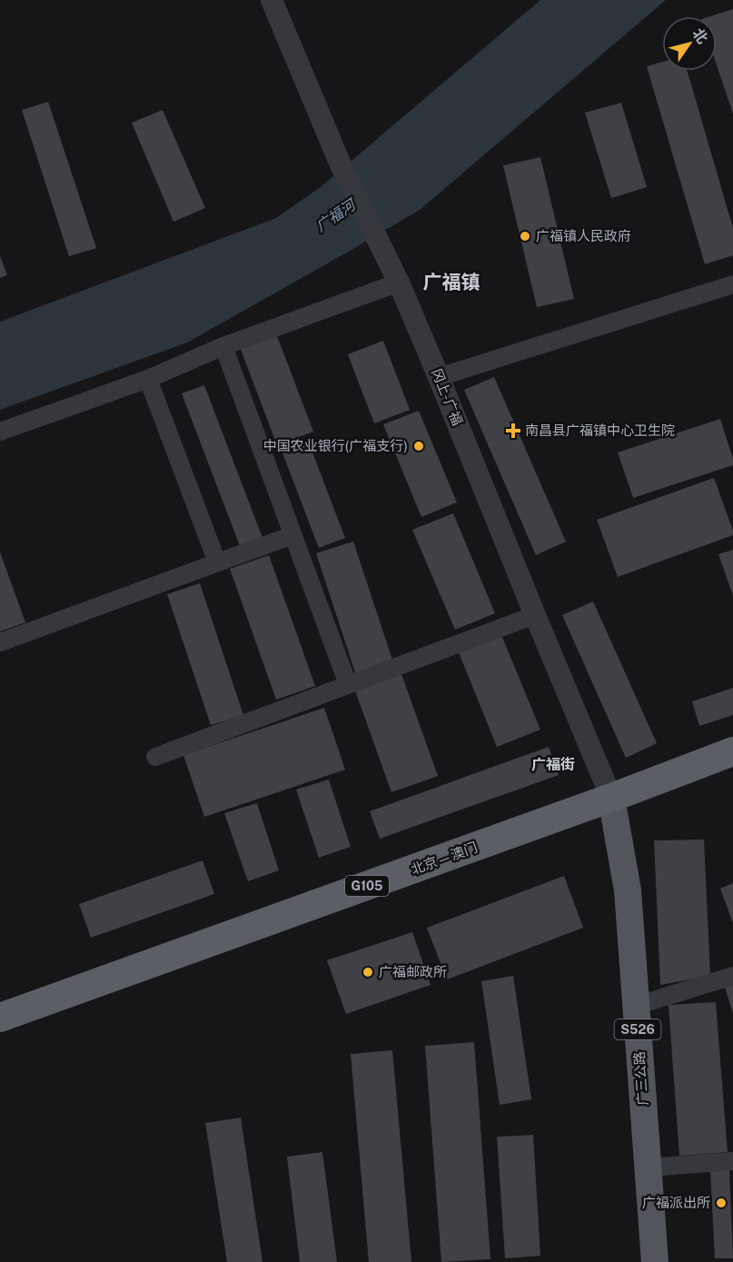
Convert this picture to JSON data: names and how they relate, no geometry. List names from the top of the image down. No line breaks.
{"streets":{"highway":["北京—澳门","G105"],"main road":["S526","广三公路"],"street":["冈上-广福"]},"crossings":[["冈上-广福","北京—澳门"],["冈上-广福","广三公路"],["北京—澳门","广三公路"]],"districts":["广福镇","广福街"],"water":["广福河"],"places":{"other":["广福镇人民政府","中国农业银行(广福支行)","广福邮政所","广福派出所"],"health":["南昌县广福镇中心卫生院"]},"north":"top right"}
